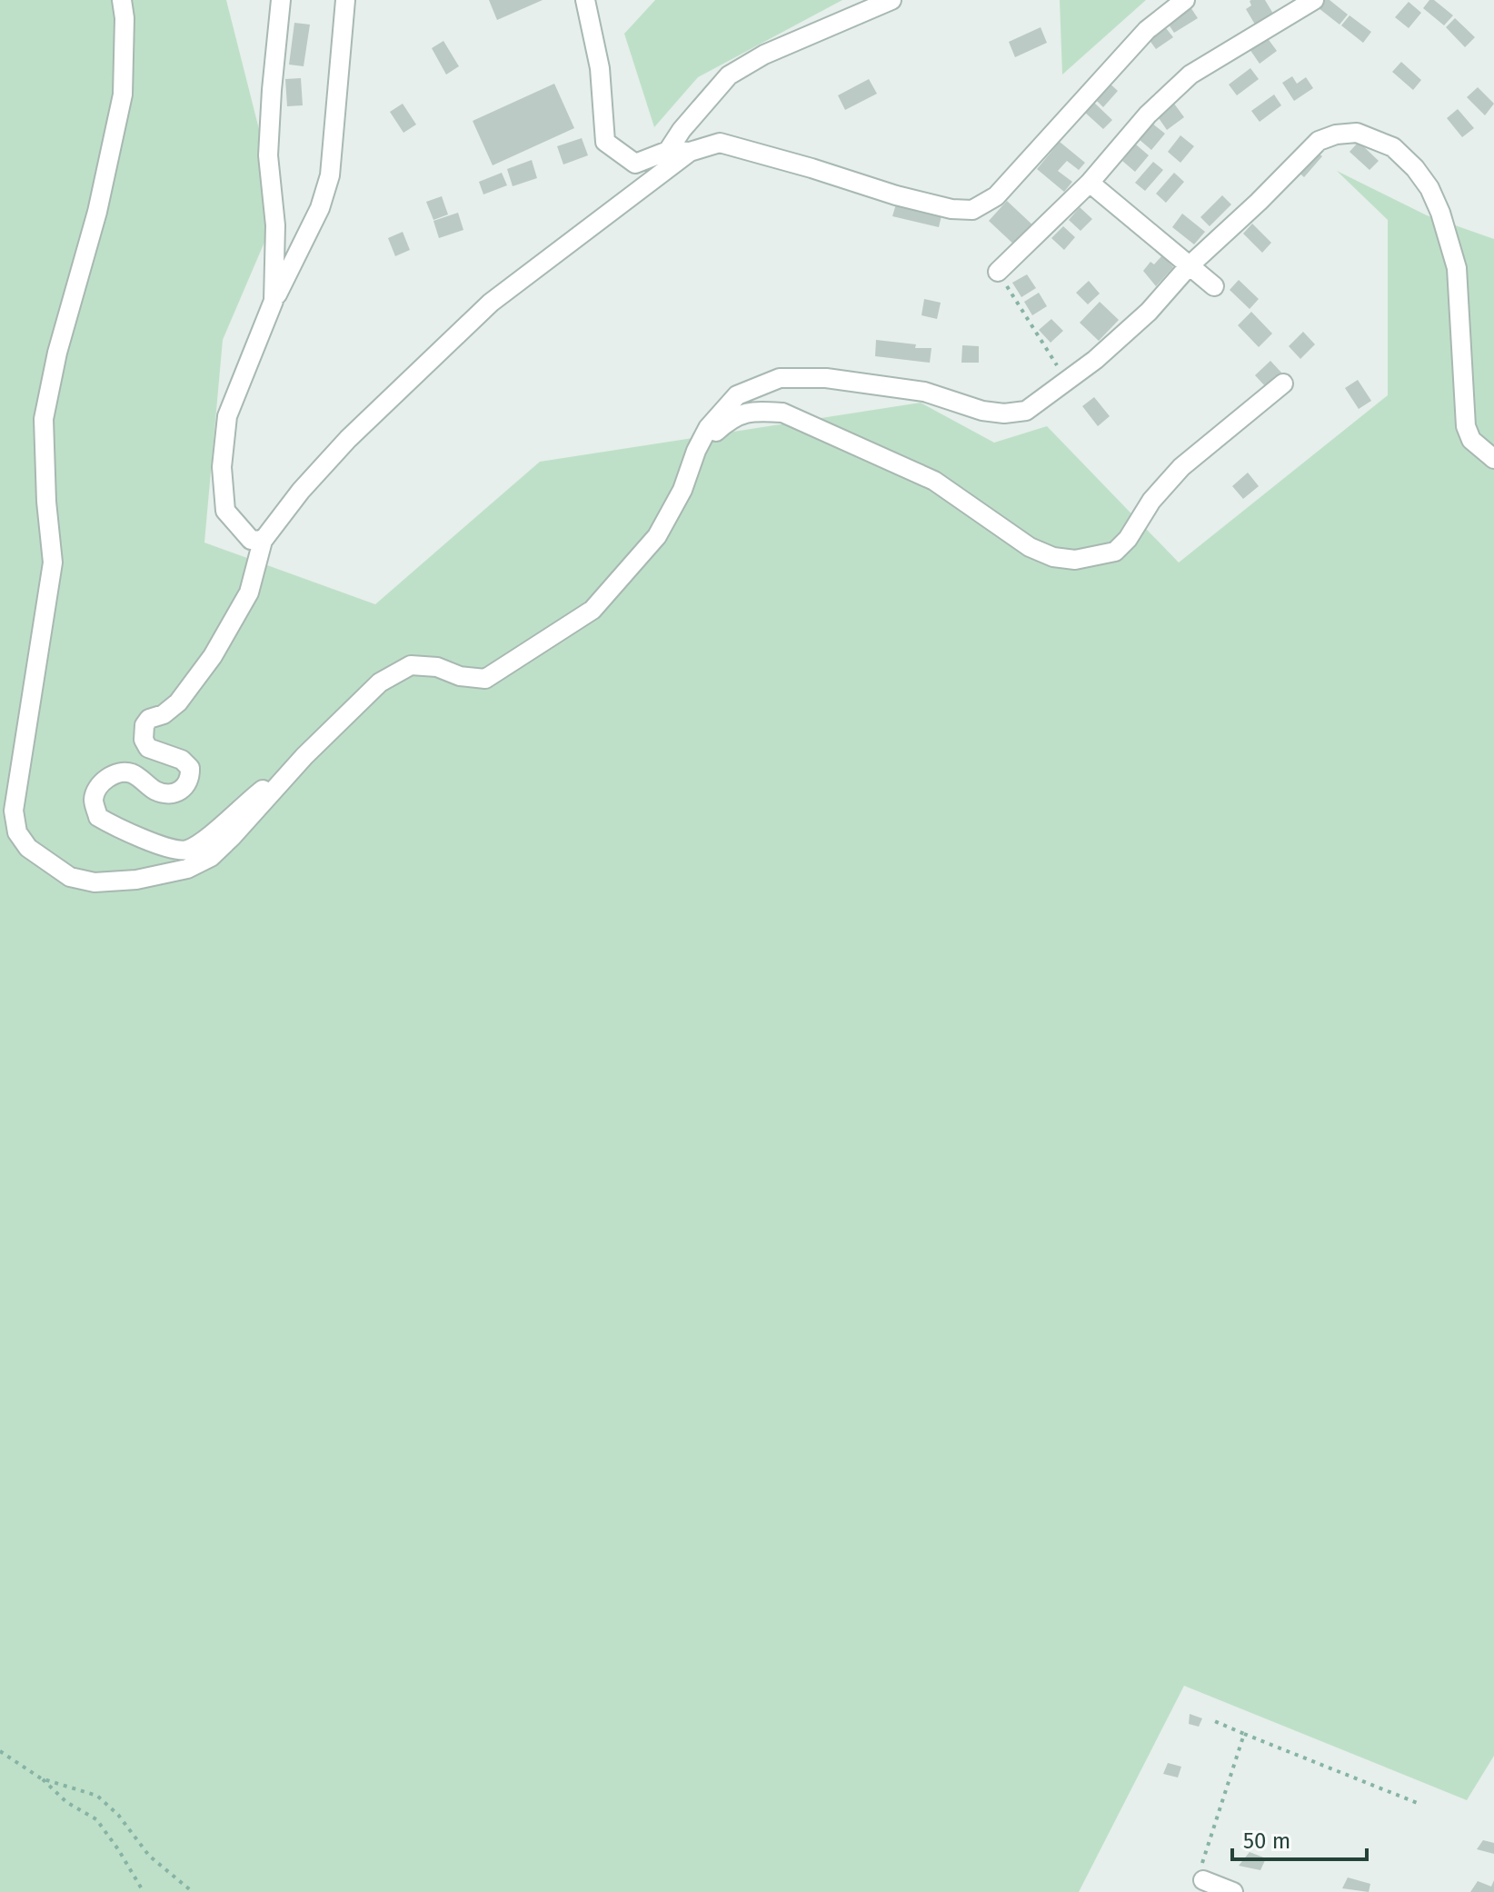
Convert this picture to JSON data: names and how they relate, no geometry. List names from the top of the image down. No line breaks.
{"scale_bar":"50 m"}
